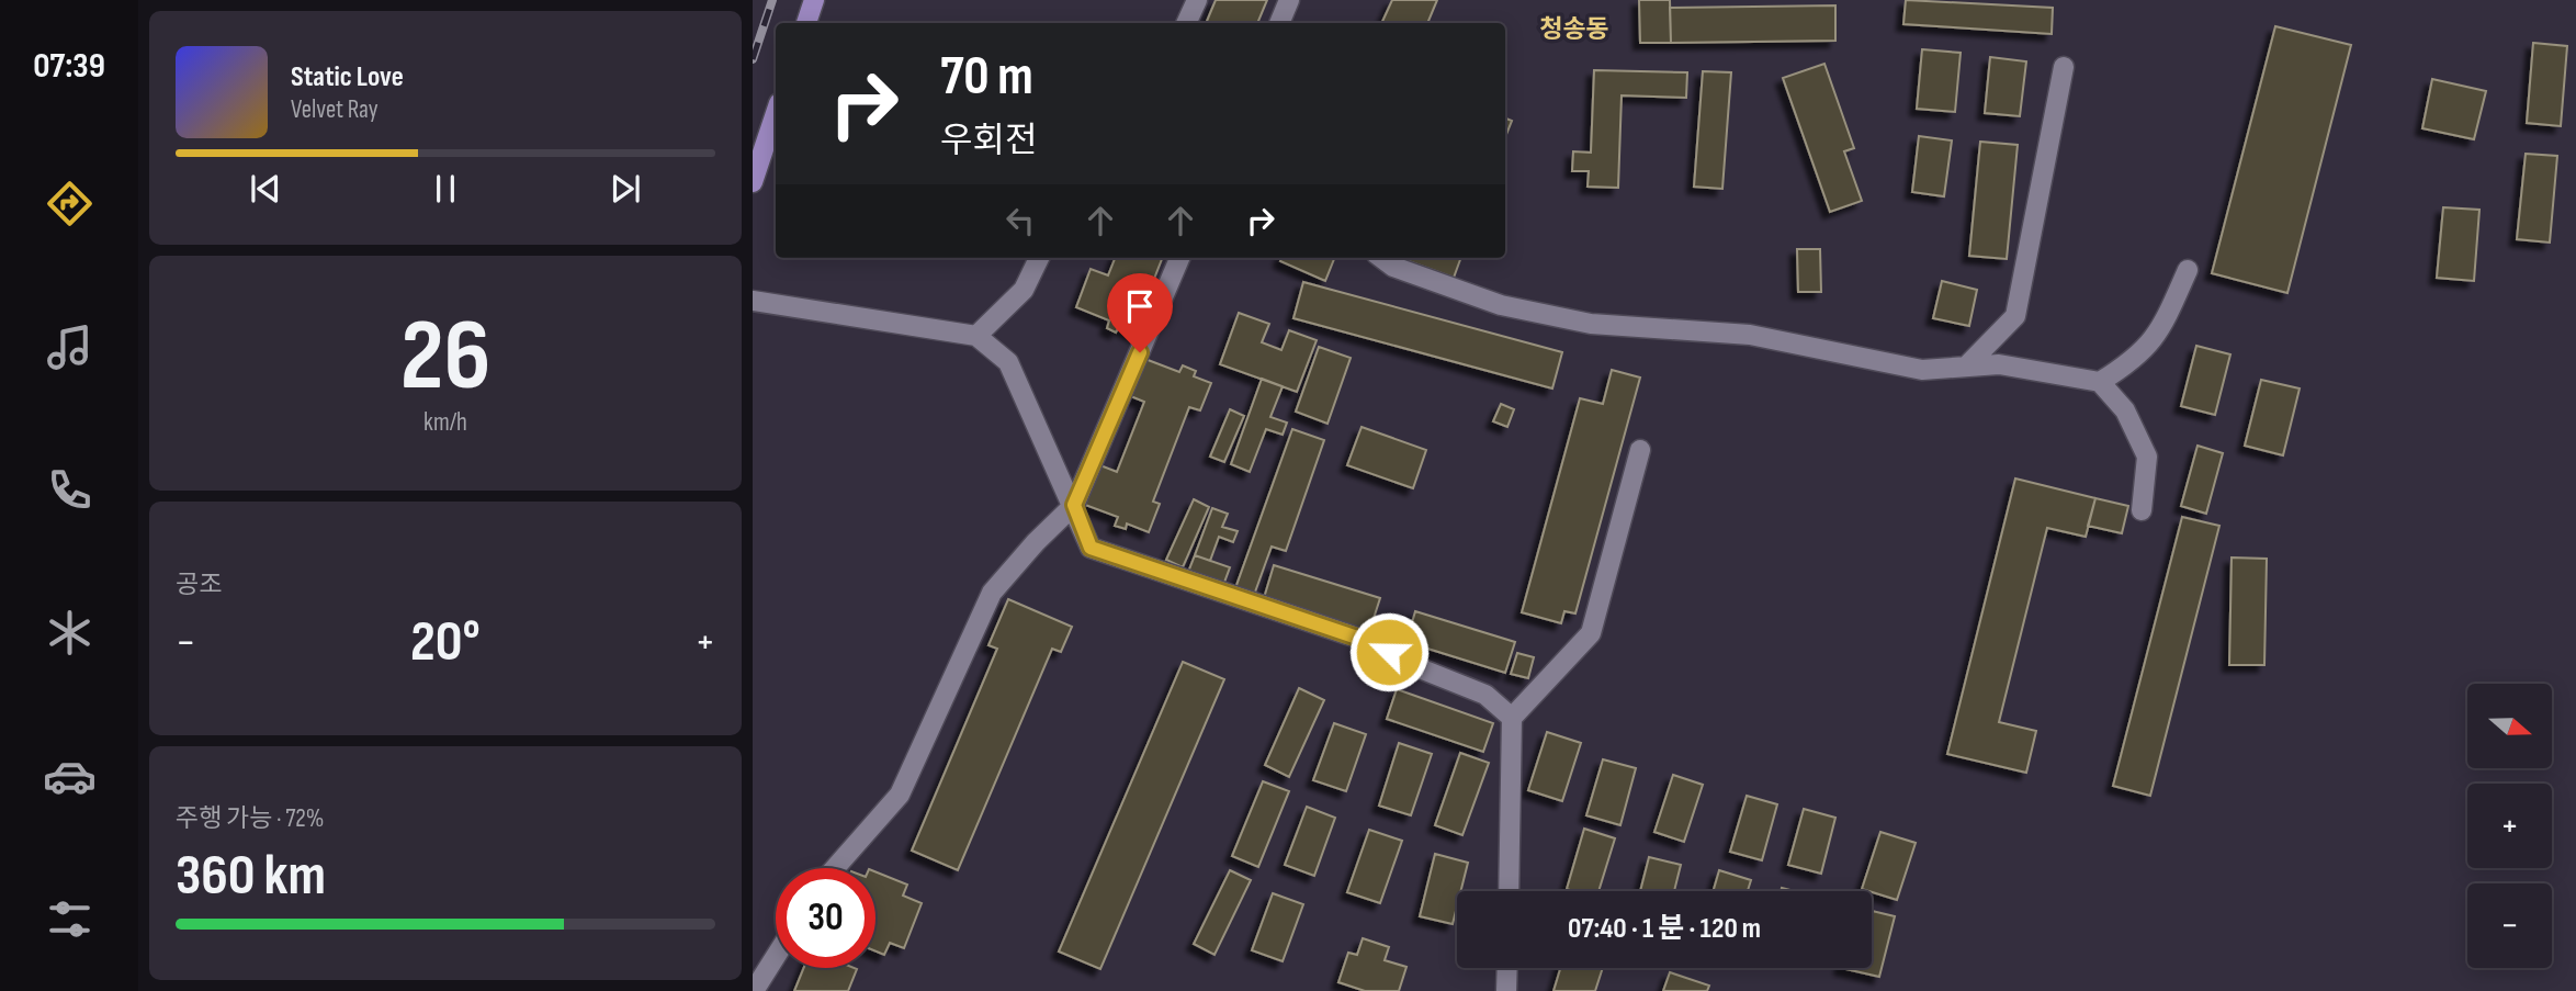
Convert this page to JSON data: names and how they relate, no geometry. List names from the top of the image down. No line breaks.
{"districts":["청송동"],"north":"right","page":{"tabs":"07:39","turn":["70 m","우회전"],"song":["Static Love","Velvet Ray"],"tile":[["26","km/h"],"공조",["주행 가능 · 72%","360 km"]],"heat":["−","20°","+"],"map_buttons":["+","−"],"limit":"30","trip":"07:40 · 1 분 · 120 m"}}
